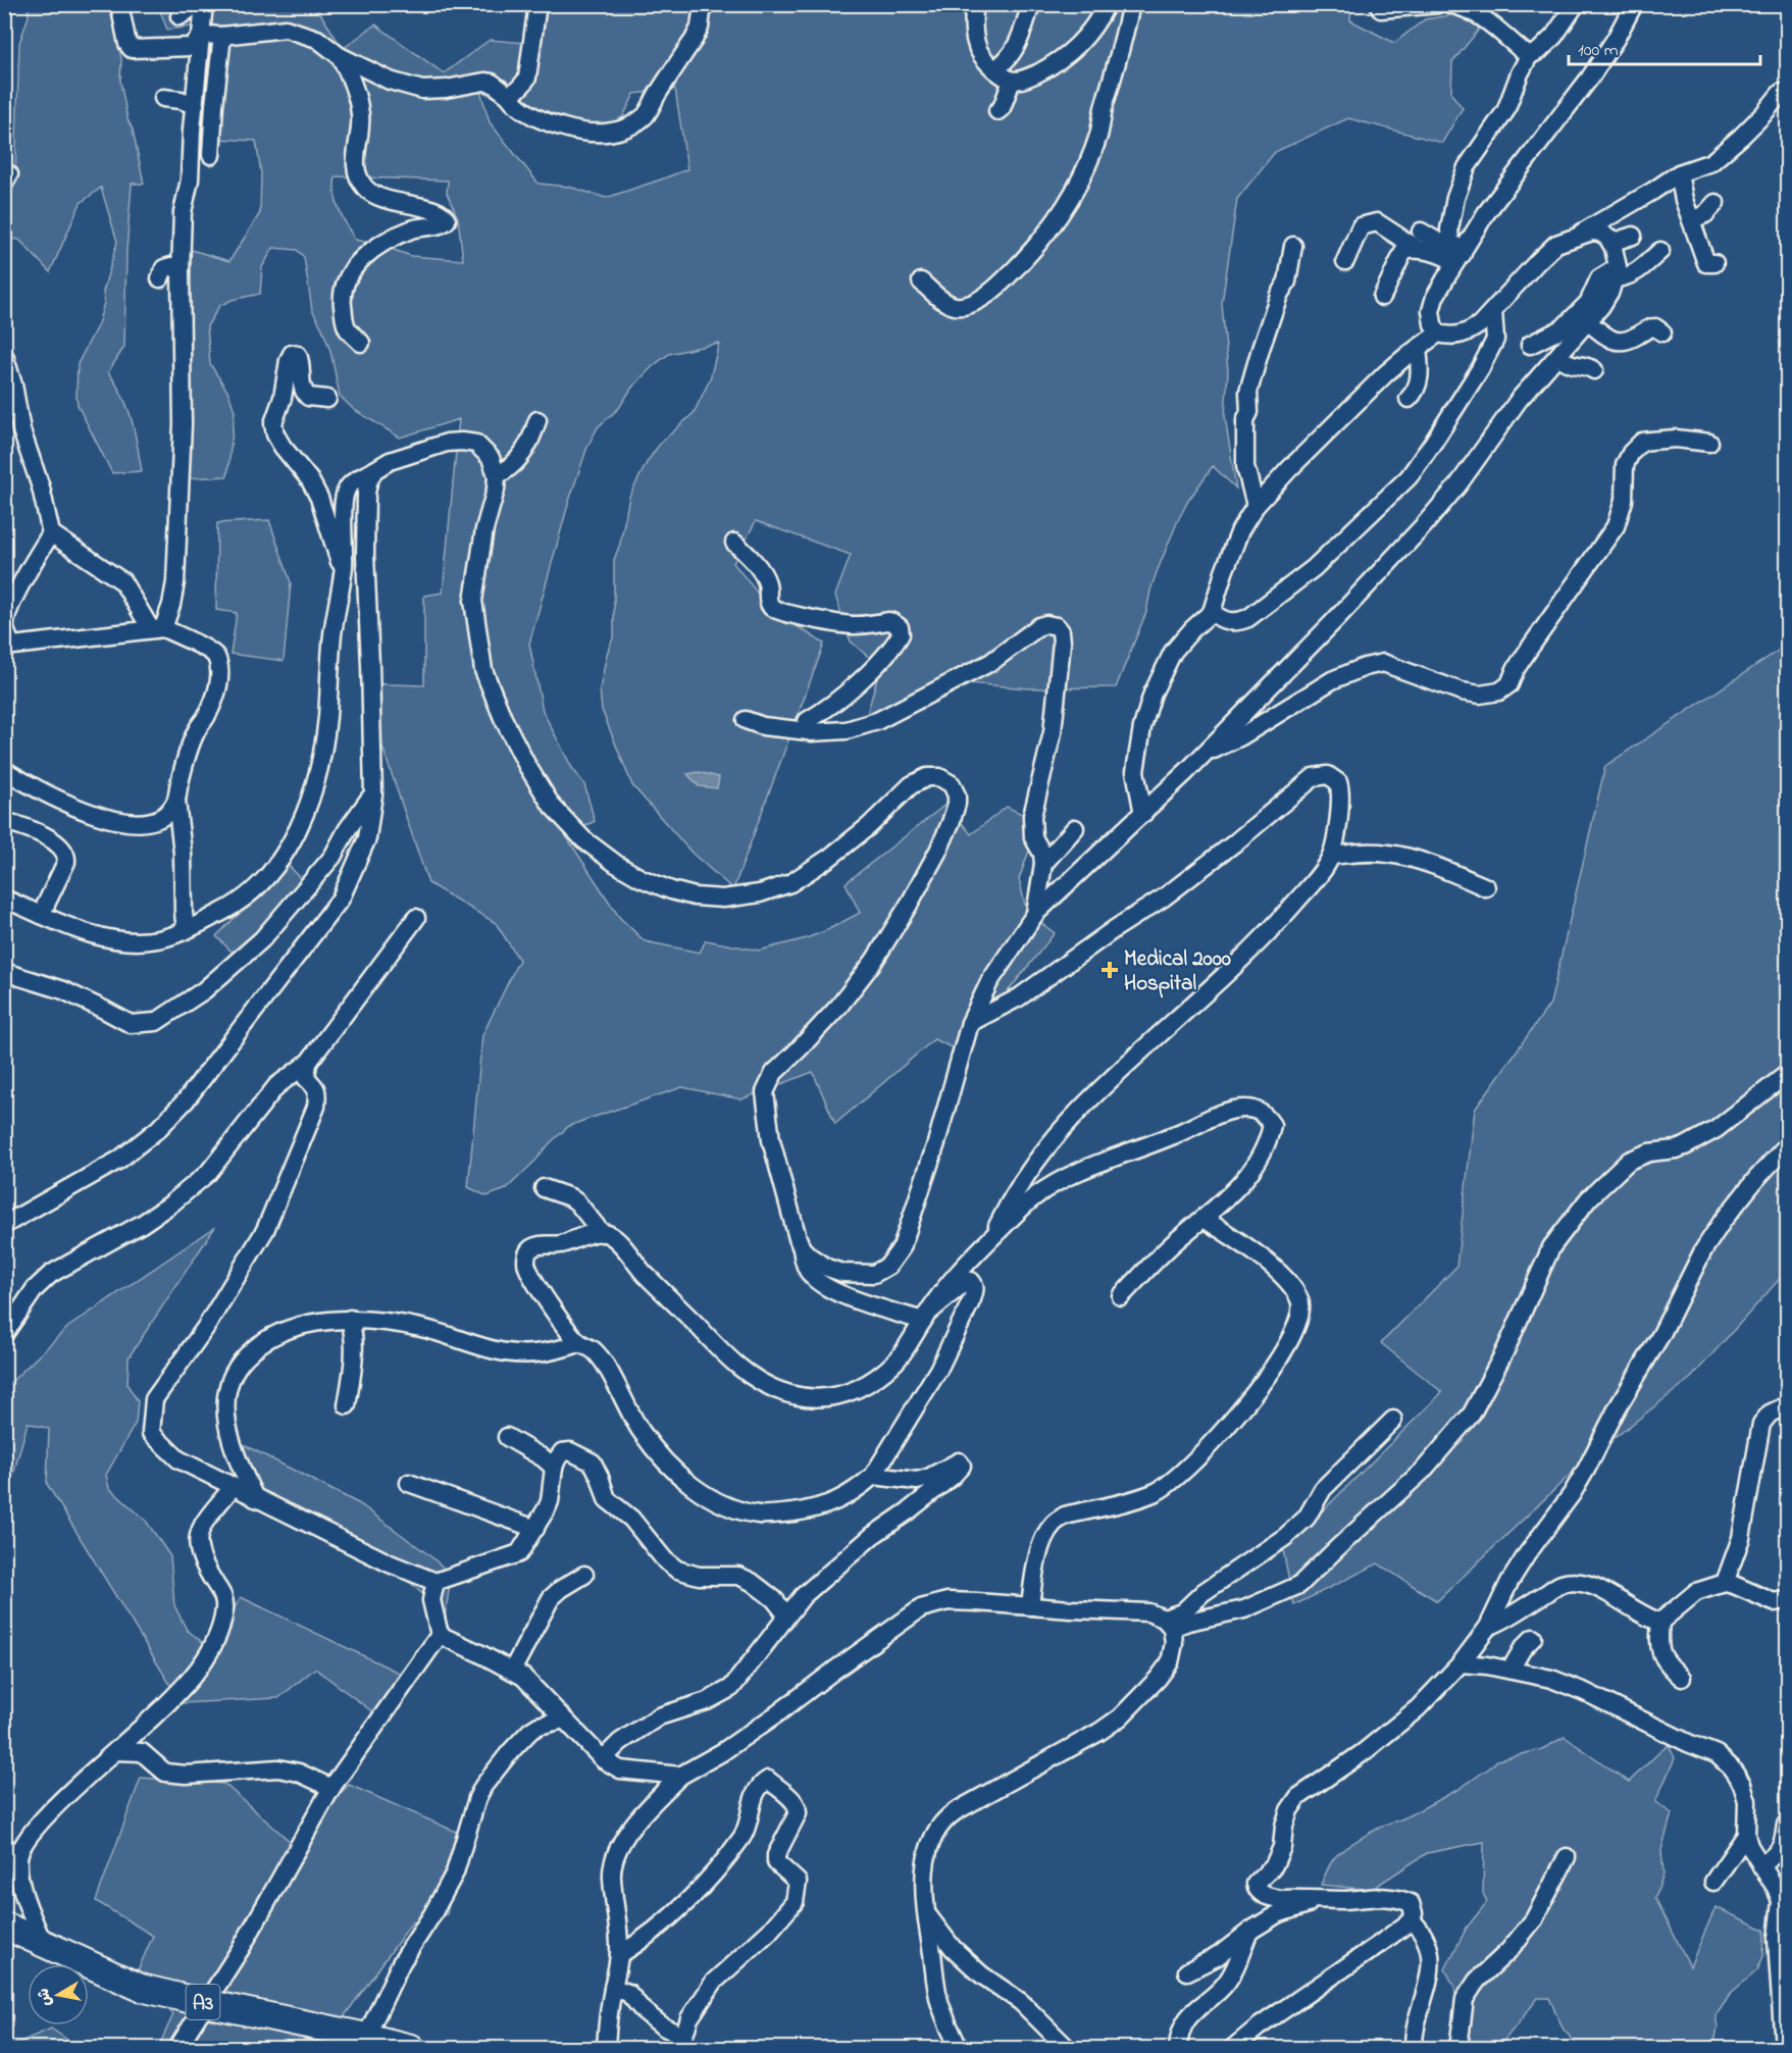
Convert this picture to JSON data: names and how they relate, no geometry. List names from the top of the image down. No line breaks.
{"streets":{"highway":["A3"]},"places":{"health":["Medical 2000 Hospital"]},"scale_bar":"100 m","north":"left"}
